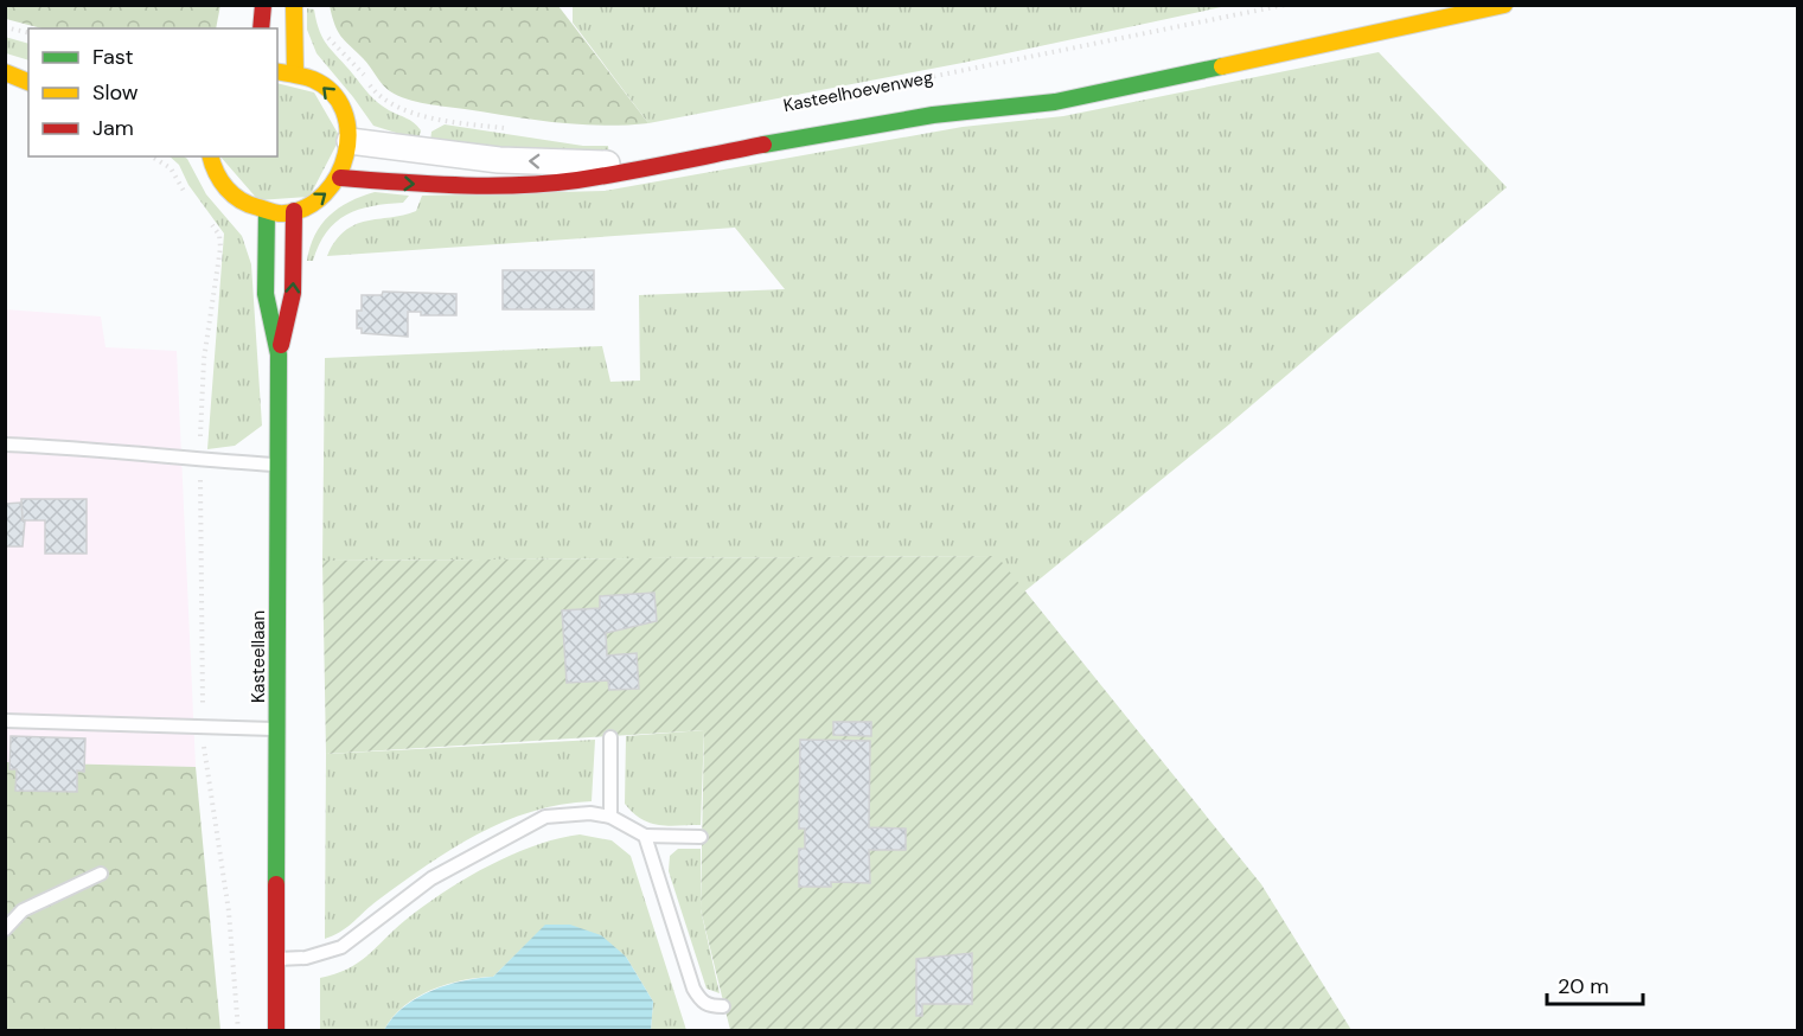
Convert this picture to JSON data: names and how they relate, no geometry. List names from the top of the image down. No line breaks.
{"streets":{"street":["Kasteelhoevenweg","Kasteellaan"]},"legend":["Fast","Slow","Jam"],"scale_bar":"20 m"}
